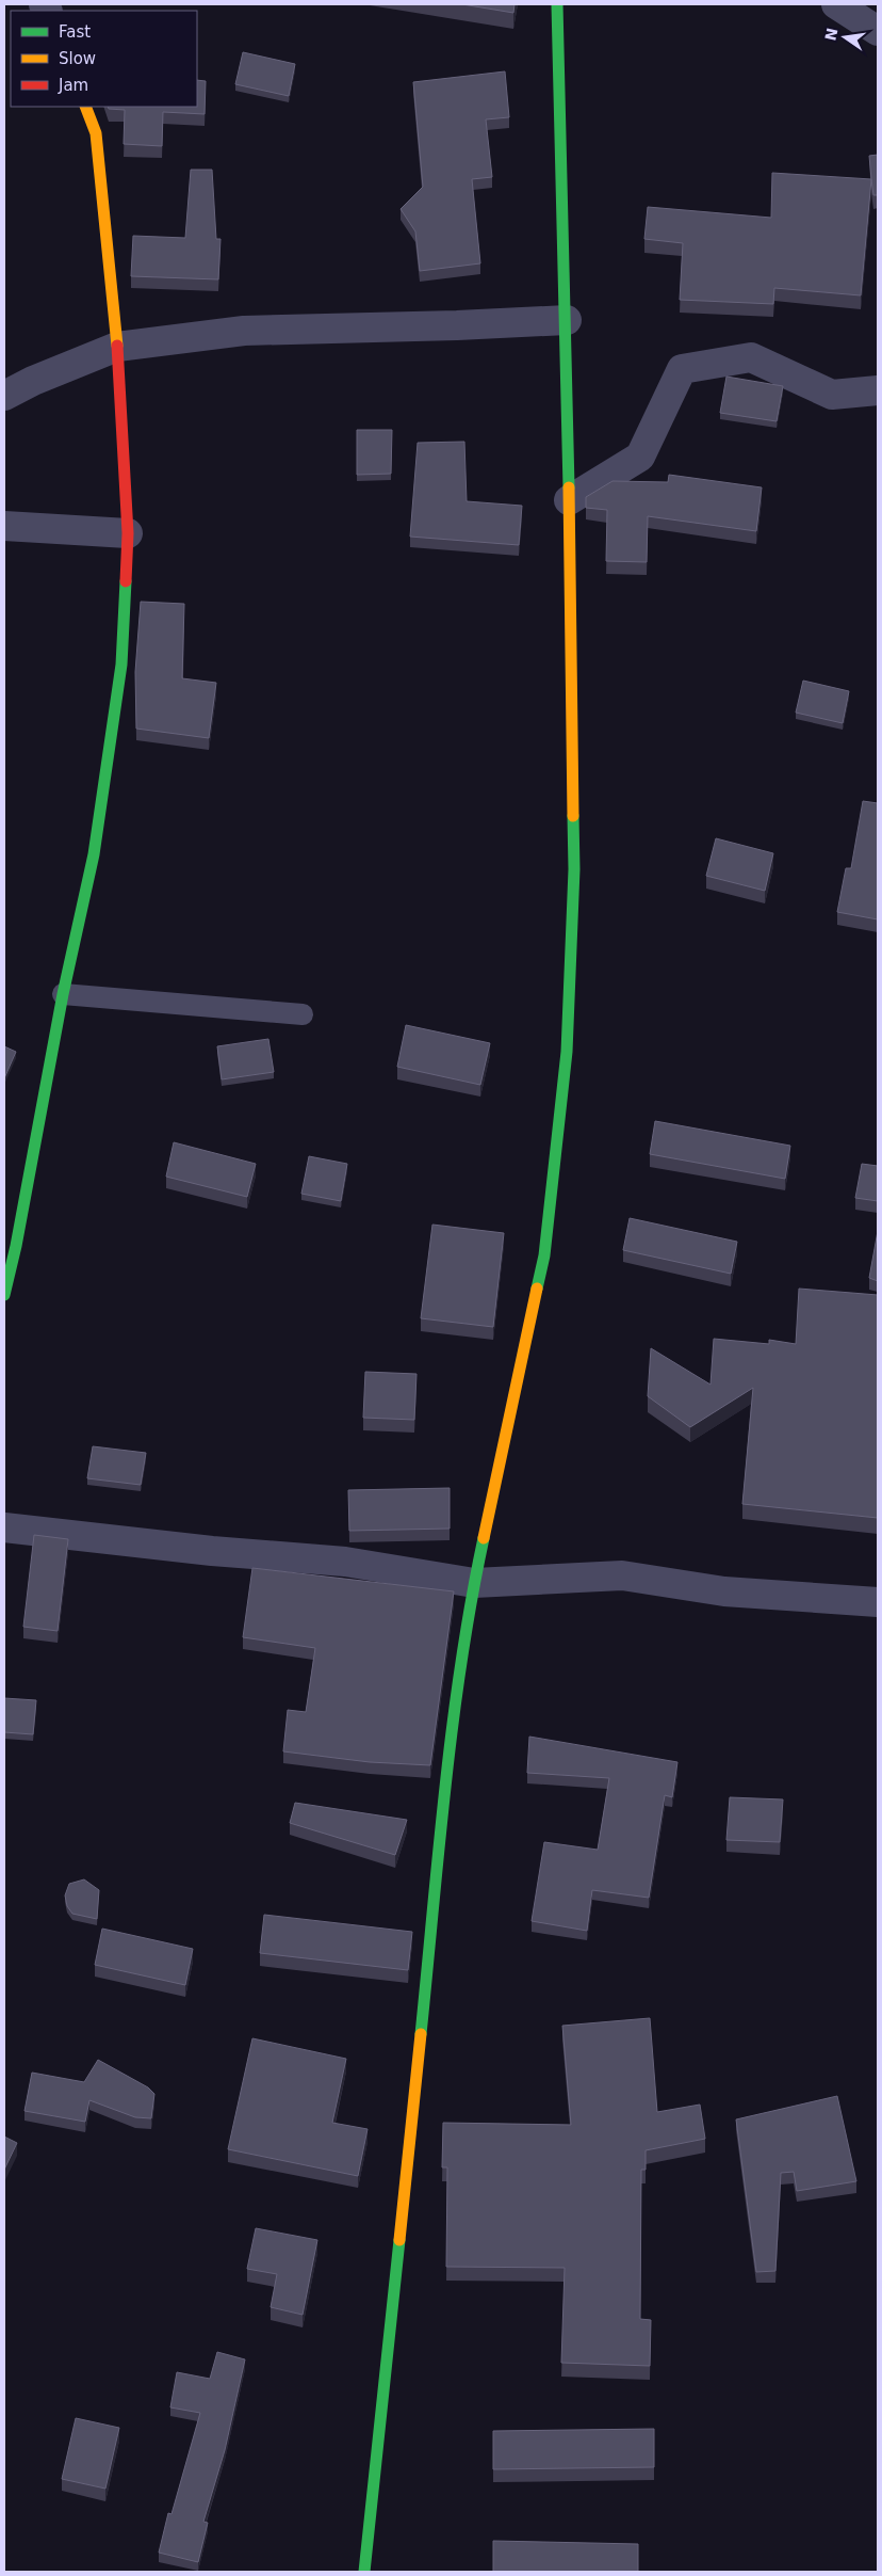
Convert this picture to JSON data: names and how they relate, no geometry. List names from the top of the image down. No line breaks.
{"legend":["Fast","Slow","Jam"],"north":"left"}
